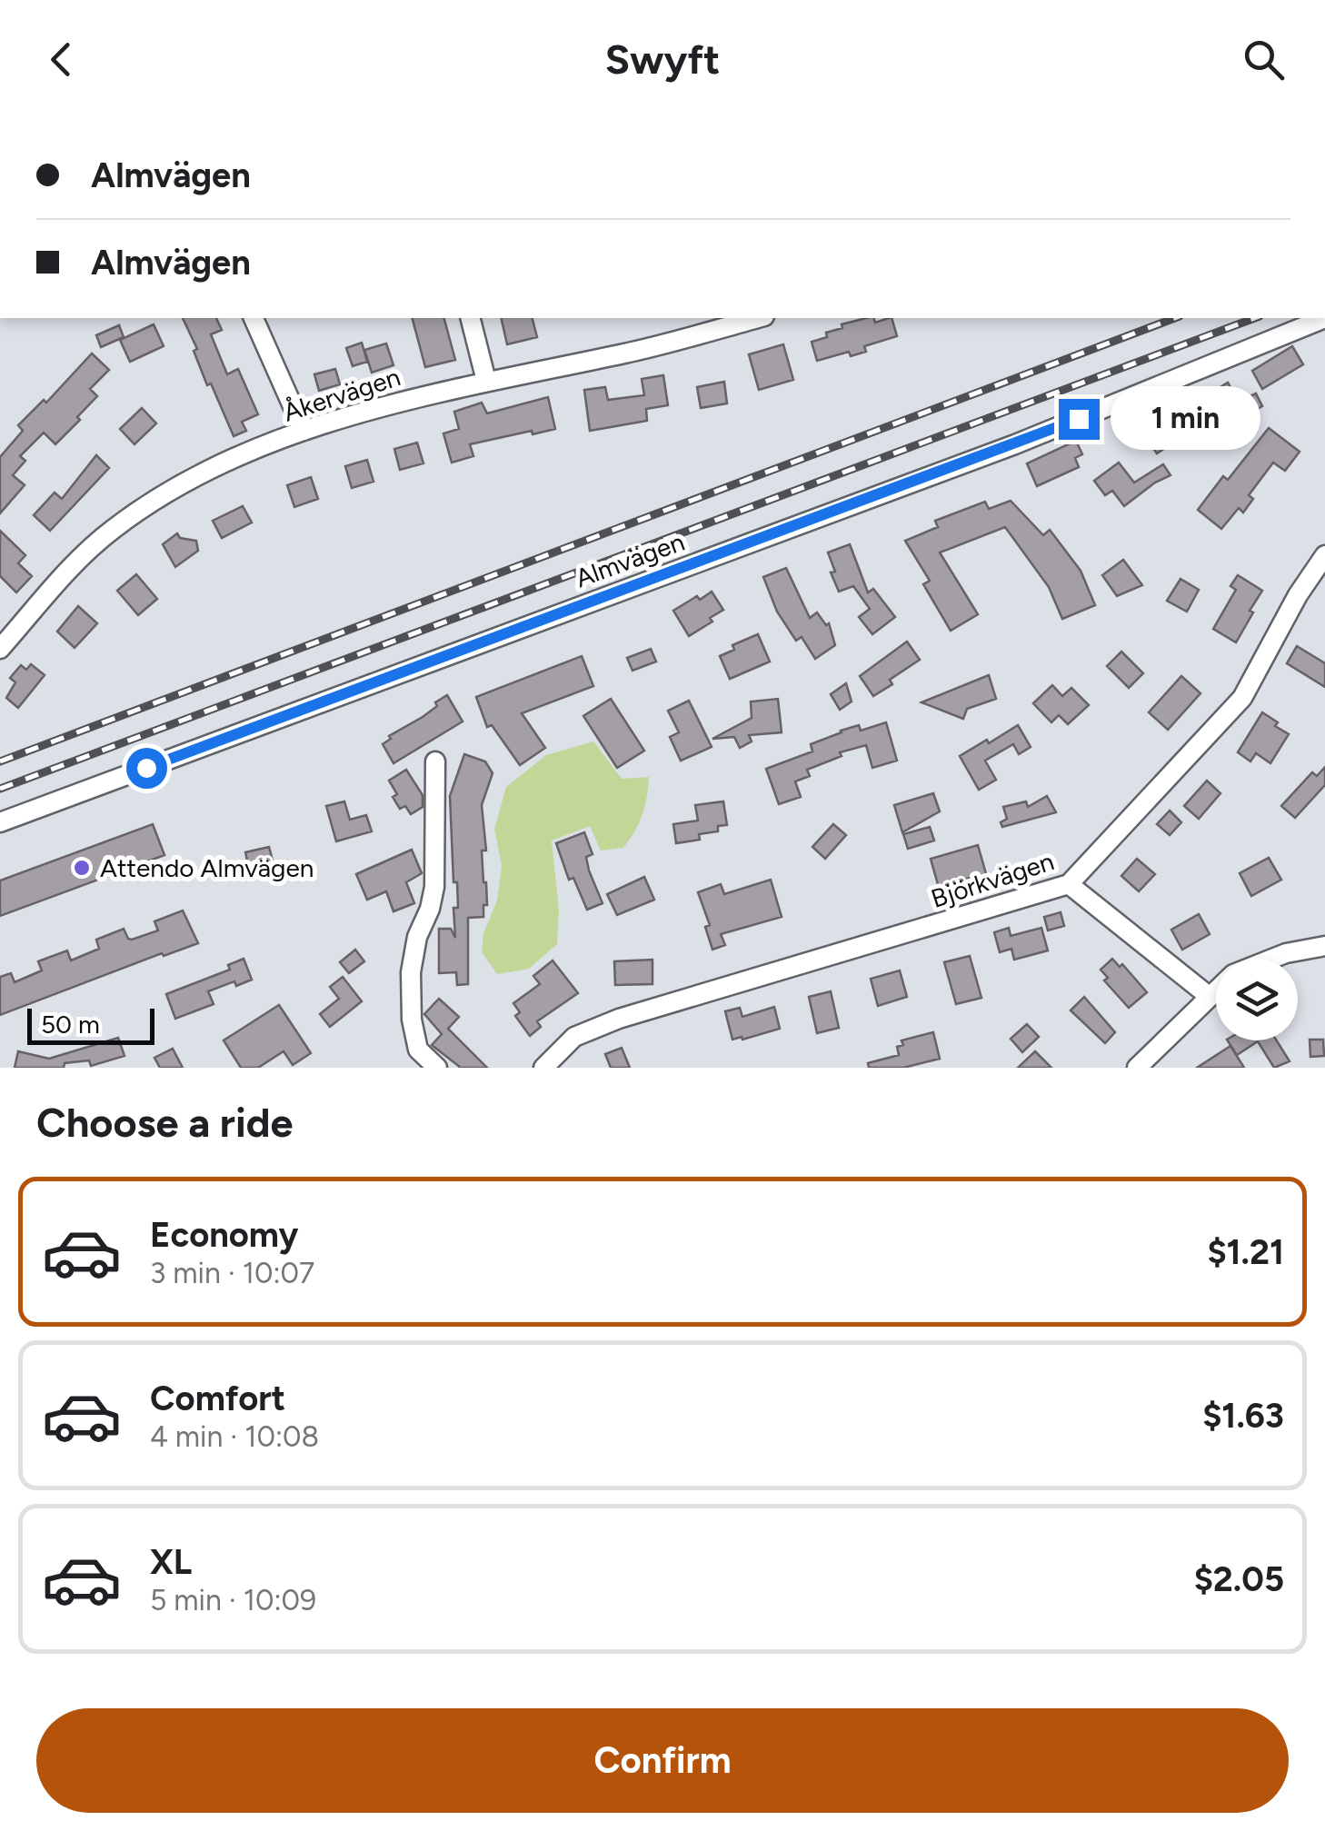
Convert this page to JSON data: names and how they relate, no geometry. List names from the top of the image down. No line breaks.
{"streets":{"street":["Åkervägen","Almvägen","Björkvägen"]},"places":["Attendo Almvägen"],"scale_bar":"50 m","page":{"header":"Swyft","banner":["Almvägen","Almvägen"],"bubble":"1 min","scale":"50 m","heading":"Choose a ride","list":[{"name":"Economy","note":"3 min · 10:07","value":"$1.21"},{"name":"Comfort","note":"4 min · 10:08","value":"$1.63"},{"name":"XL","note":"5 min · 10:09","value":"$2.05"}],"buttons":"Confirm"}}
